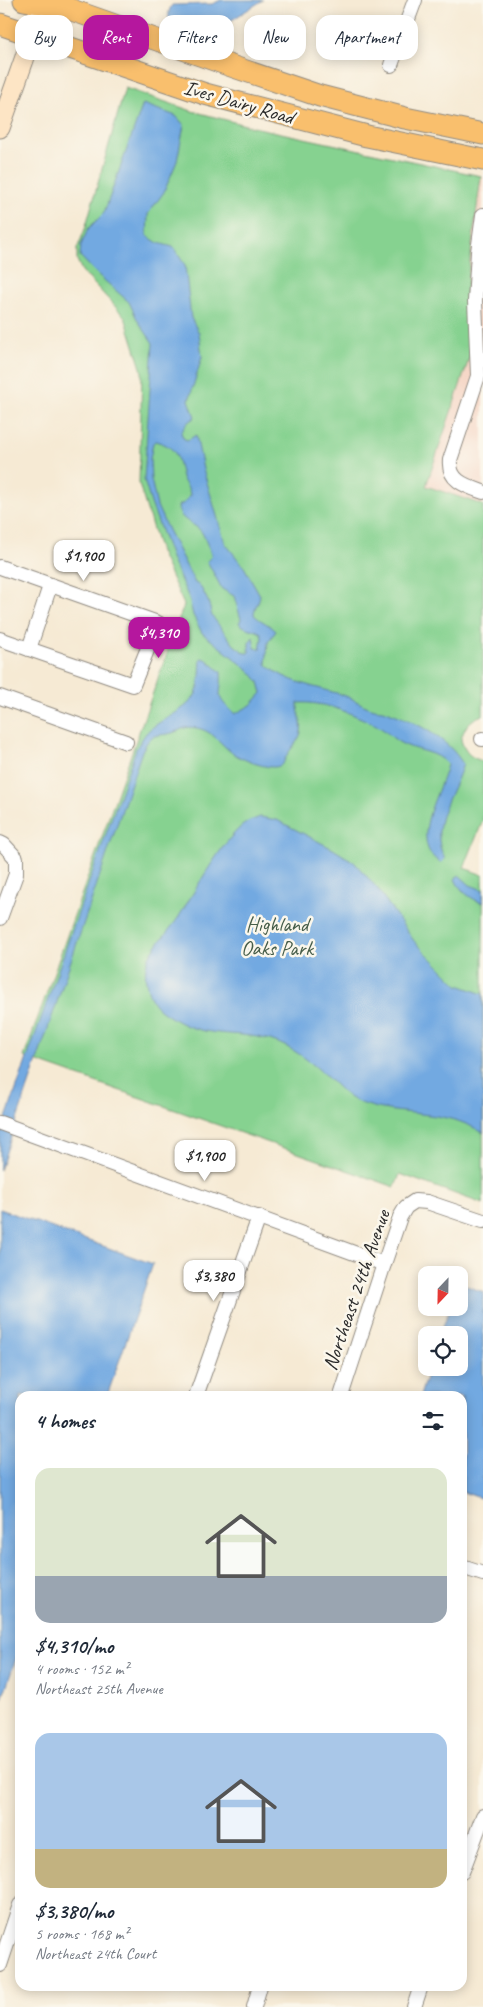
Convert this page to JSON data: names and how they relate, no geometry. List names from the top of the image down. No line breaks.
{"streets":{"main road":["Ives Dairy Road"],"street":["Northeast 24th Avenue"]},"parks":["Highland Oaks Park"],"north":"bottom","page":{"chip":["Buy","Rent","Filters","New","Apartment"],"price":["$1,900","$4,310","$1,900","$3,380"],"heading":"4 homes","list":[{"name":"$4,310/mo","note":"4 rooms · 152 m² · Northeast 25th Avenue"},{"name":"$3,380/mo","note":"5 rooms · 168 m² · Northeast 24th Court"}]}}
